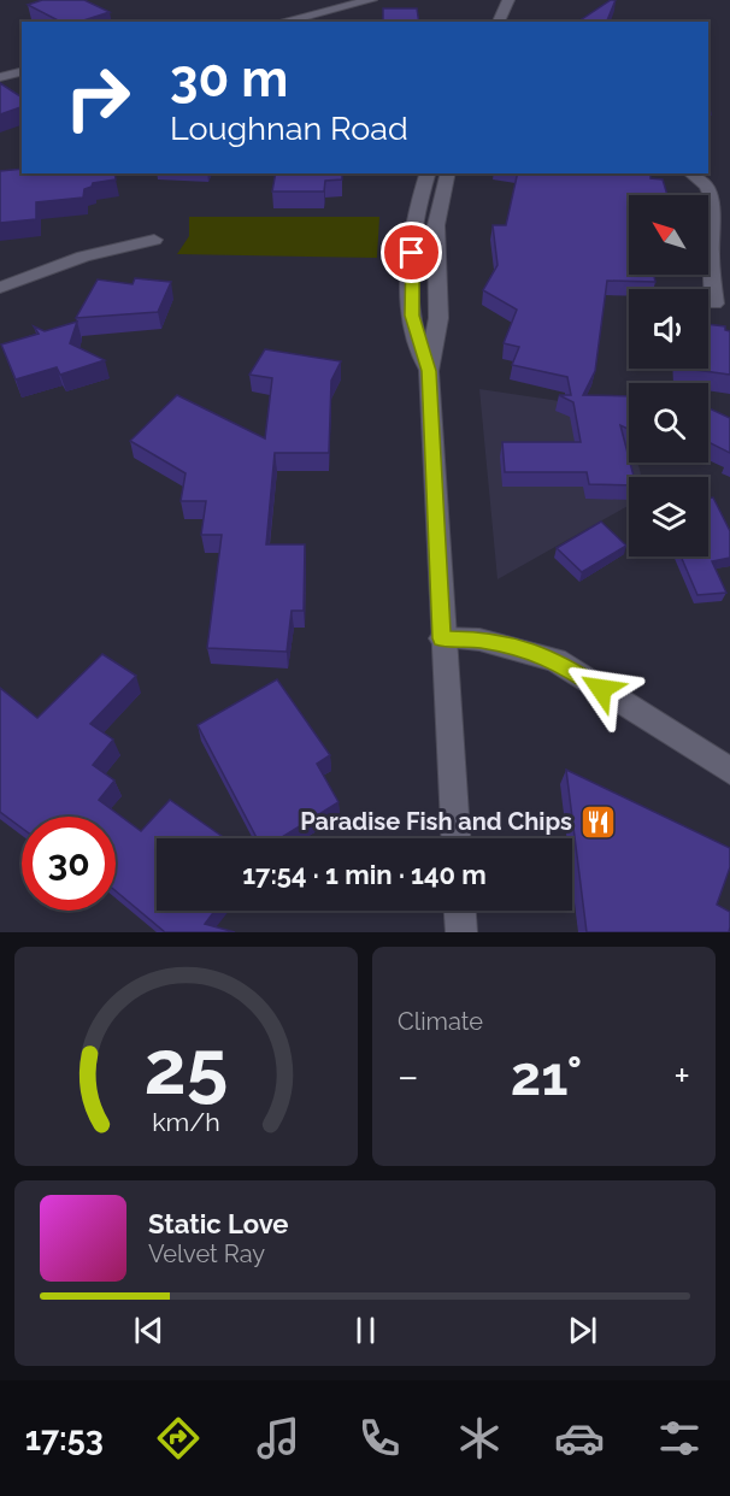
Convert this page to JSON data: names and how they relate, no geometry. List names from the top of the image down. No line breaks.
{"places":{"restaurant":["Paradise Fish and Chips"]},"north":"top left","page":{"turn":["30 m","Loughnan Road"],"limit":"30","trip":"17:54 · 1 min · 140 m","tile":"Climate","heat":["−","21°","+"],"song":["Static Love","Velvet Ray"],"tabs":"17:53","gauge":["25","km/h"]}}
